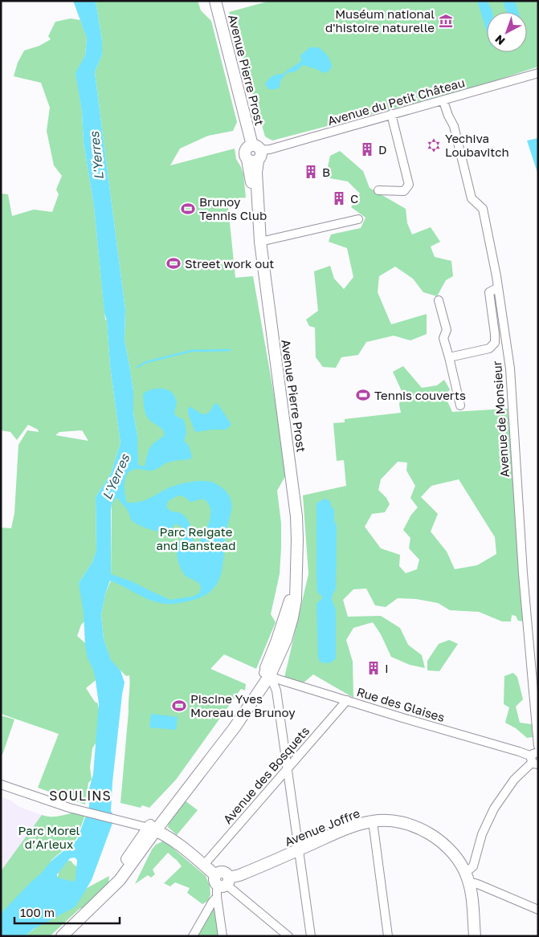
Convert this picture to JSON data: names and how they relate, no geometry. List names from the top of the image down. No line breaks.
{"streets":{"main road":["Avenue Pierre Prost","Avenue Joffre"],"street":["Avenue du Petit Château","Avenue de Monsieur","Rue des Glaises","Avenue des Bosquets"]},"crossings":[["Avenue Pierre Prost","Avenue du Petit Château"],["Avenue Pierre Prost","Rue des Glaises"],["Avenue du Petit Château","Avenue de Monsieur"],["Rue des Glaises","Avenue des Bosquets"]],"districts":["SOULINS"],"water":["L'Yerres"],"parks":["Parc Reigate and Banstead","Parc Morel d’Arleux"],"places":{"museum":["Muséum national d'histoire naturelle"],"synagogue":["Yechiva Loubavitch"],"building":["D","B","C","I"],"sports":["Brunoy Tennis Club","Street work out","Tennis couverts","Piscine Yves Moreau de Brunoy"]},"scale_bar":"100 m","north":"bottom left"}
